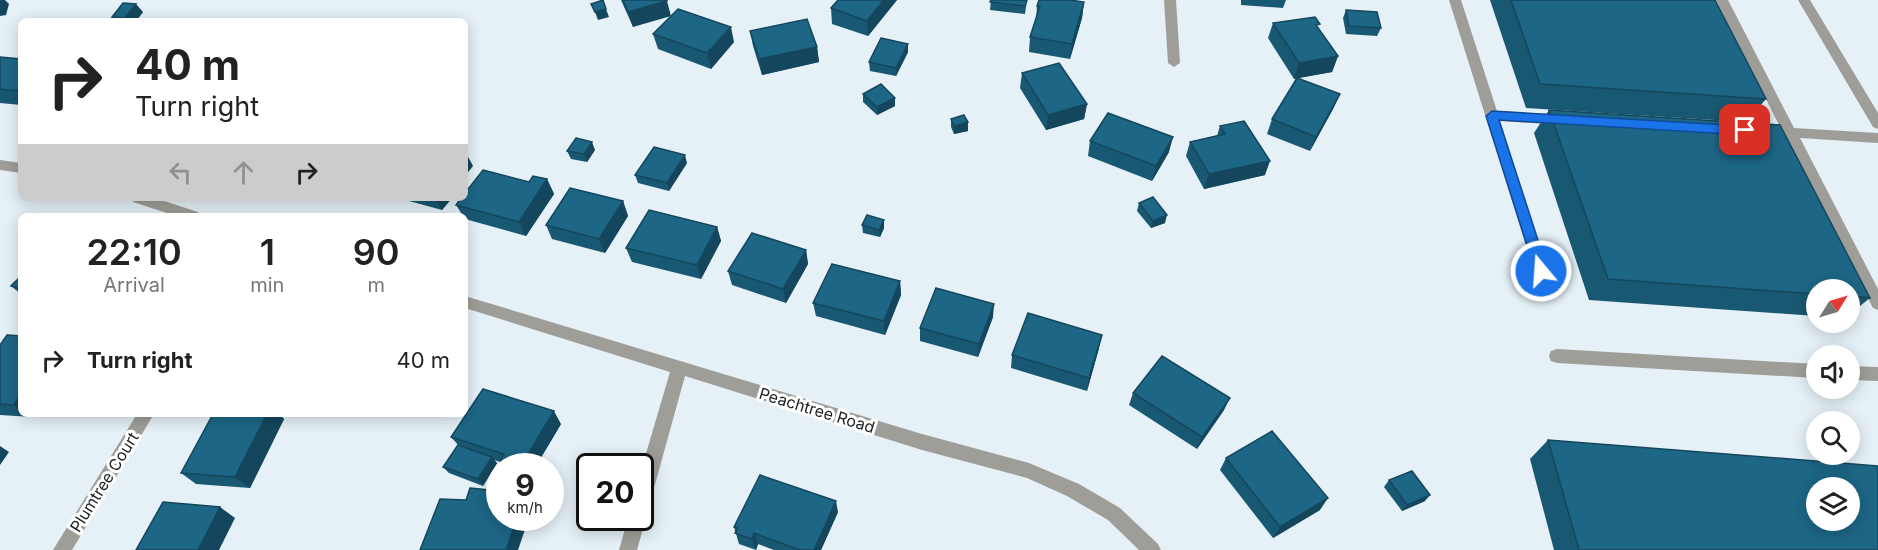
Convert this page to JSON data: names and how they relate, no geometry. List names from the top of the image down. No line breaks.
{"streets":{"street":["Peachtree Road","Plumtree Court"]},"north":"top right","page":{"turn":["40 m","Turn right"],"eta":["22:10","Arrival","1","min","90","m"],"list":[{"name":"Turn right","value":"40 m"}],"speed":"9 km/h","limit":"20"}}
